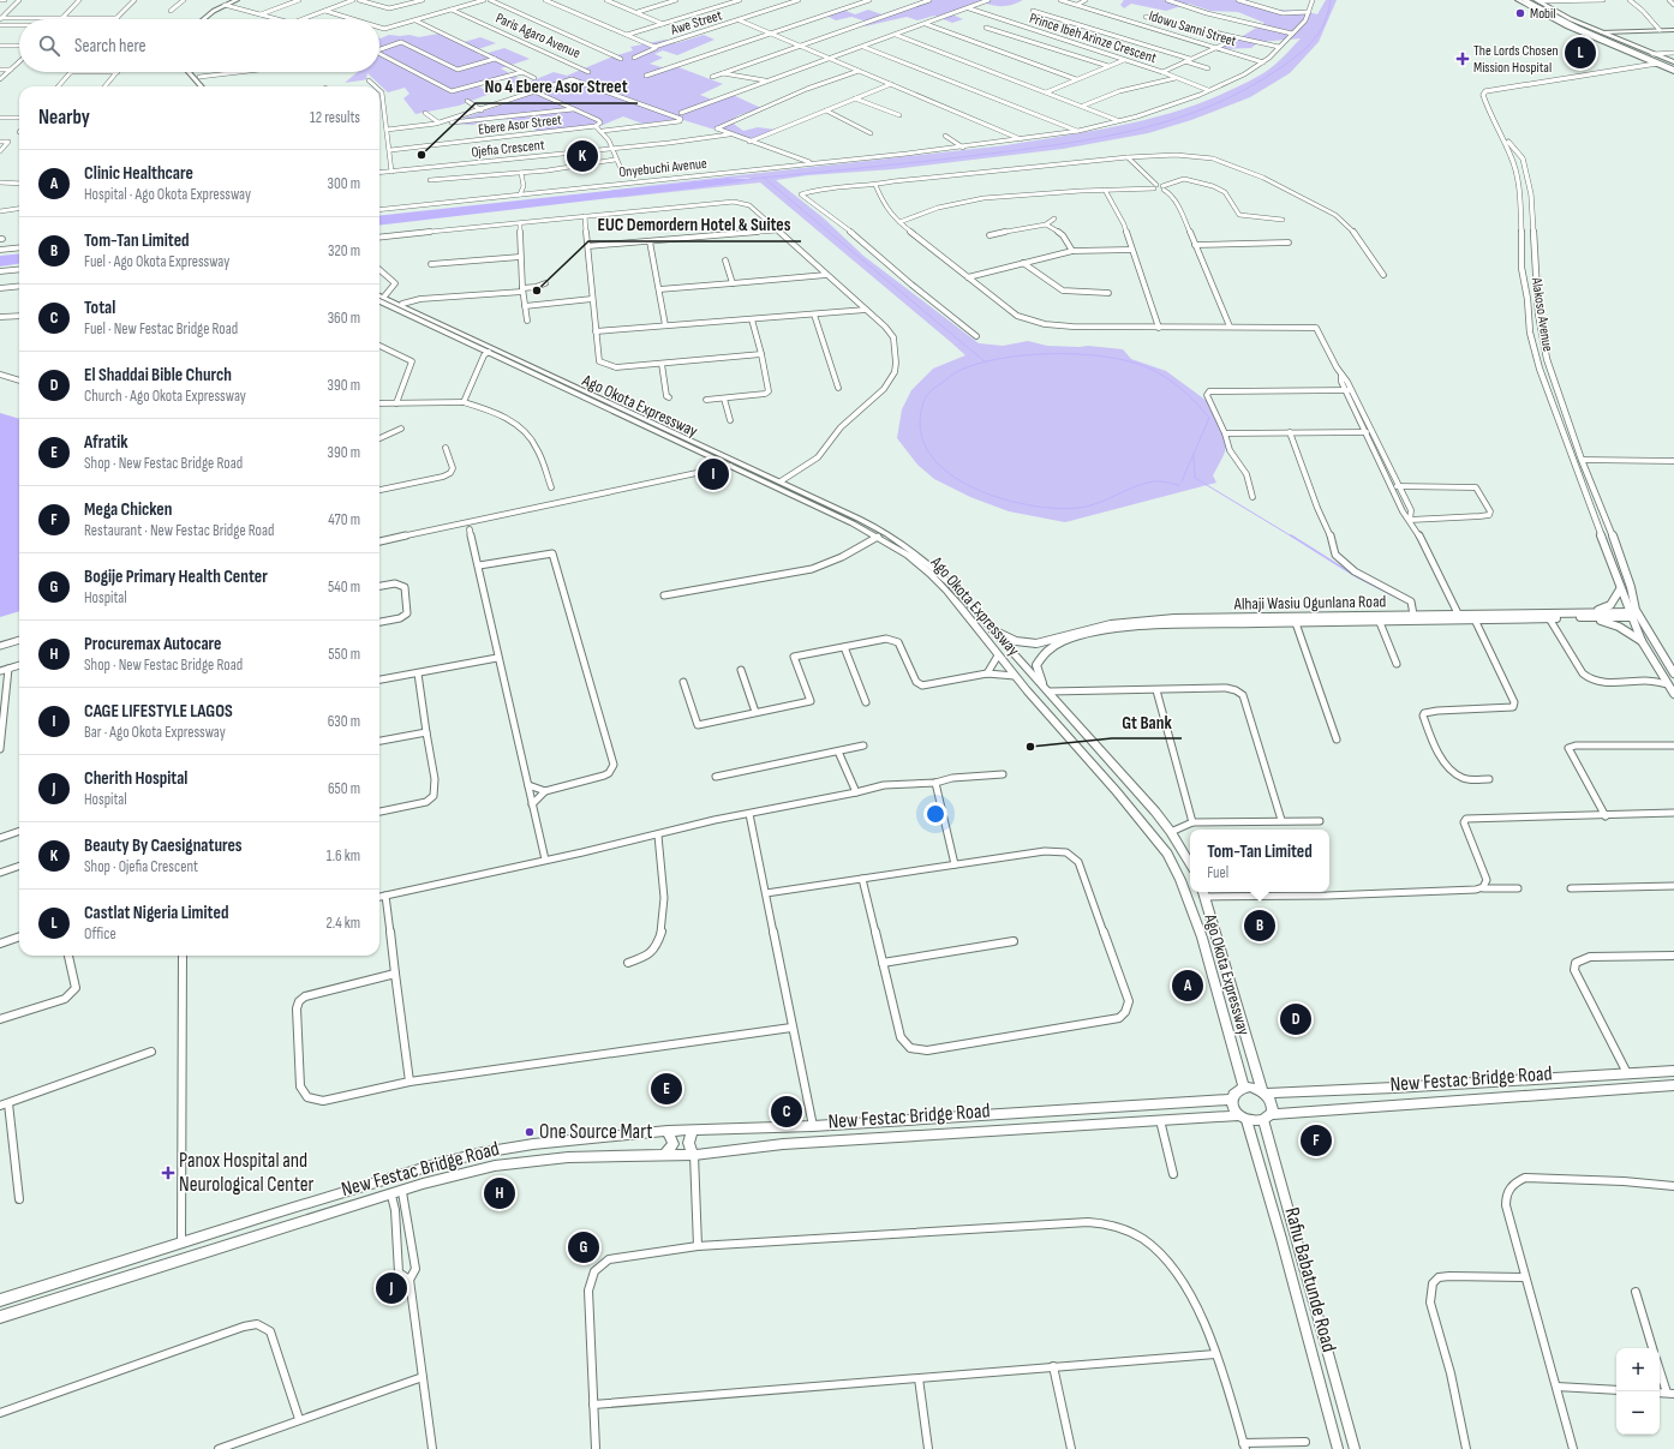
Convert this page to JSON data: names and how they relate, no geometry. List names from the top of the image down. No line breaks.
{"streets":{"main road":["Ago Okota Expressway","New Festac Bridge Road"],"street":["Awe Street","Idowu Sanni Street","Paris Agaro Avenue","Prince Ibeh Arinze Crescent","Ebere Asor Street","Ojefia Crescent","Onyebuchi Avenue","Alakoso Avenue","Alhaji Wasiu Ogunlana Road","Rafiu Babatunde Road"]},"crossings":[["Idowu Sanni Street","Onyebuchi Avenue"],["Prince Ibeh Arinze Crescent","Onyebuchi Avenue"],["Alakoso Avenue","Alhaji Wasiu Ogunlana Road"],["Ago Okota Expressway","Alhaji Wasiu Ogunlana Road"],["Ago Okota Expressway","New Festac Bridge Road"],["Ago Okota Expressway","Rafiu Babatunde Road"],["New Festac Bridge Road","Rafiu Babatunde Road"]],"places":{"other":["Mobil","No 4 Ebere Asor Street","EUC Demordern Hotel & Suites","Gt Bank","One Source Mart"],"health":["The Lords Chosen Mission Hospital","Panox Hospital and Neurological Center"]},"page":{"search":"Search here","pins":["L","K","I","B","A","D","E","C","F","H","G","J"],"heading":["Nearby","12 results"],"list":[{"mark":"A","name":"Clinic Healthcare","note":"Hospital · Ago Okota Expressway","value":"300 m"},{"mark":"B","name":"Tom-Tan Limited","note":"Fuel · Ago Okota Expressway","value":"320 m"},{"mark":"C","name":"Total","note":"Fuel · New Festac Bridge Road","value":"360 m"},{"mark":"D","name":"El Shaddai Bible Church","note":"Church · Ago Okota Expressway","value":"390 m"},{"mark":"E","name":"Afratik","note":"Shop · New Festac Bridge Road","value":"390 m"},{"mark":"F","name":"Mega Chicken","note":"Restaurant · New Festac Bridge Road","value":"470 m"},{"mark":"G","name":"Bogije Primary Health Center","note":"Hospital","value":"540 m"},{"mark":"H","name":"Procuremax Autocare","note":"Shop · New Festac Bridge Road","value":"550 m"},{"mark":"I","name":"CAGE LIFESTYLE LAGOS","note":"Bar · Ago Okota Expressway","value":"630 m"},{"mark":"J","name":"Cherith Hospital","note":"Hospital","value":"650 m"},{"mark":"K","name":"Beauty By Caesignatures","note":"Shop · Ojefia Crescent","value":"1.6 km"},{"mark":"L","name":"Castlat Nigeria Limited","note":"Office","value":"2.4 km"}],"popup":["Tom-Tan Limited","Fuel"],"map_buttons":["+","−"]}}
